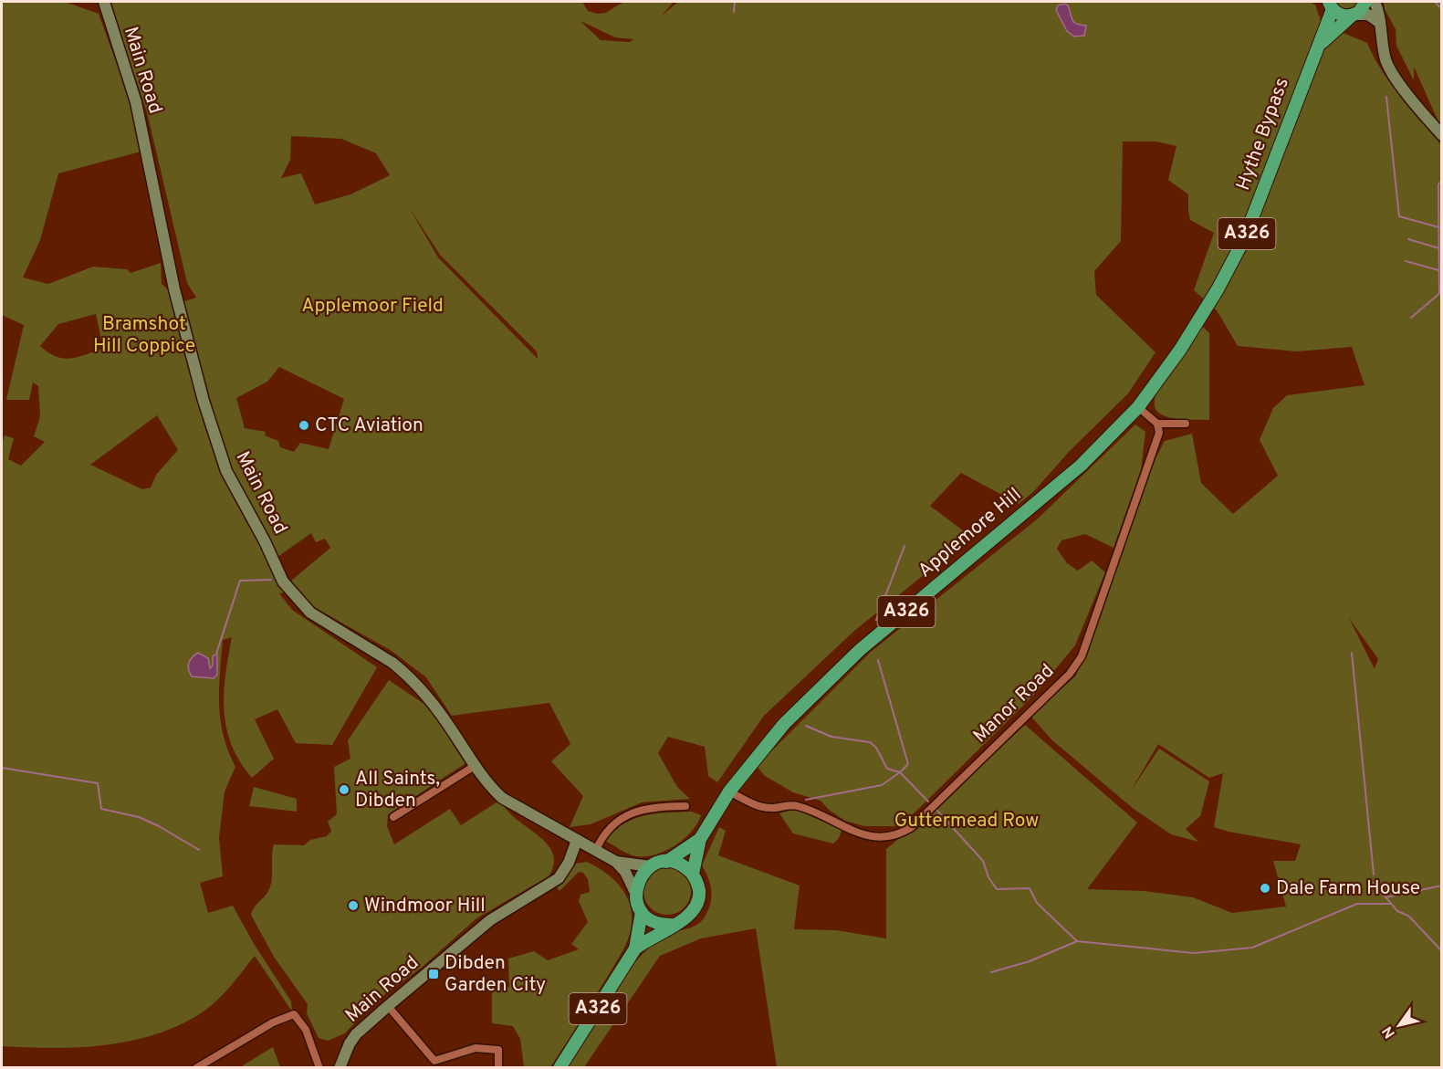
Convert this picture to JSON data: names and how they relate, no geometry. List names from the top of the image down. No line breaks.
{"streets":{"main road":["Hythe Bypass","A326","Applemore Hill"],"street":["Main Road","Manor Road"]},"crossings":[["Main Road","A326"],["Main Road","Applemore Hill"],["Hythe Bypass","Applemore Hill"],["A326","Applemore Hill"],["Applemore Hill","Manor Road"]],"parks":["Applemoor Field","Bramshot Hill Coppice","Guttermead Row"],"places":{"other":["CTC Aviation","All Saints, Dibden","Dale Farm House","Windmoor Hill"],"transit":["Dibden Garden City"]},"north":"bottom left"}
